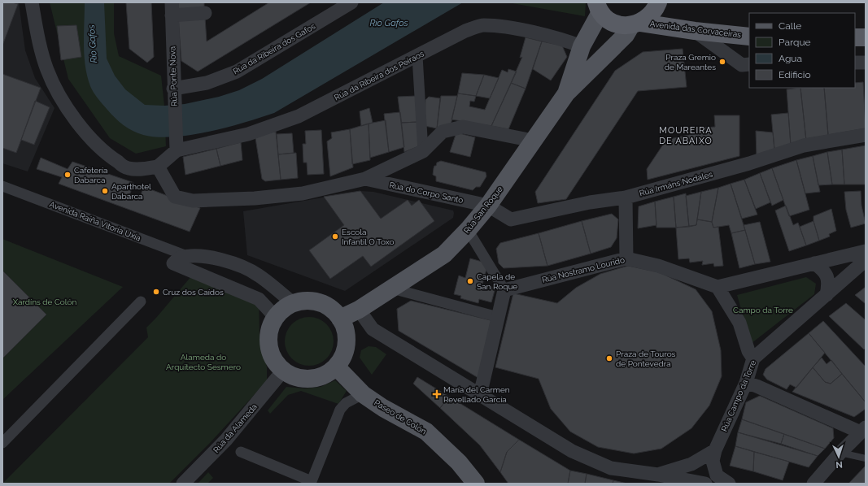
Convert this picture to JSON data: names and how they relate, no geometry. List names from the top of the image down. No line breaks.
{"streets":{"highway":["Avenida das Corvaceiras"],"main road":["Rúa San Roque","Paseo de Colón"],"street":["Rúa da Ribeira dos Gafos","Rúa da Ribeira dos Peiraos","Rúa Ponte Nova","Rúa Irmáns Nodales","Rúa do Corpo Santo","Avenida Raíña Vitoria Uxía","Rúa Nostramo Lourido","Rúa Campo da Torre","Rúa da Alameda"]},"crossings":[["Avenida das Corvaceiras","Rúa San Roque"],["Rúa da Ribeira dos Gafos","Rúa Ponte Nova"],["Rúa da Ribeira dos Peiraos","Rúa Ponte Nova"],["Rúa da Ribeira dos Peiraos","Rúa San Roque"],["Rúa Irmáns Nodales","Rúa do Corpo Santo"],["Rúa Irmáns Nodales","Rúa San Roque"],["Rúa do Corpo Santo","Rúa San Roque"],["Rúa San Roque","Avenida Raíña Vitoria Uxía"],["Rúa San Roque","Paseo de Colón"],["Rúa San Roque","Rúa da Alameda"],["Avenida Raíña Vitoria Uxía","Paseo de Colón"],["Avenida Raíña Vitoria Uxía","Rúa da Alameda"],["Paseo de Colón","Rúa da Alameda"]],"districts":["MOUREIRA DE ABAIXO"],"water":["Río Gafos"],"parks":["Xardíns de Colón","Campo da Torre","Alameda do Arquitecto Sesmero"],"places":{"other":["Praza Gremio de Mareantes","Cafetería Dabarca","Aparthotel Dabarca","Escola Infantil O Toxo","Capela de San Roque","Cruz dos Caídos","Praza de Touros de Pontevedra"],"health":["María del Carmen Revellado García"]},"legend":["Calle","Parque","Agua","Edificio"],"north":"bottom"}
